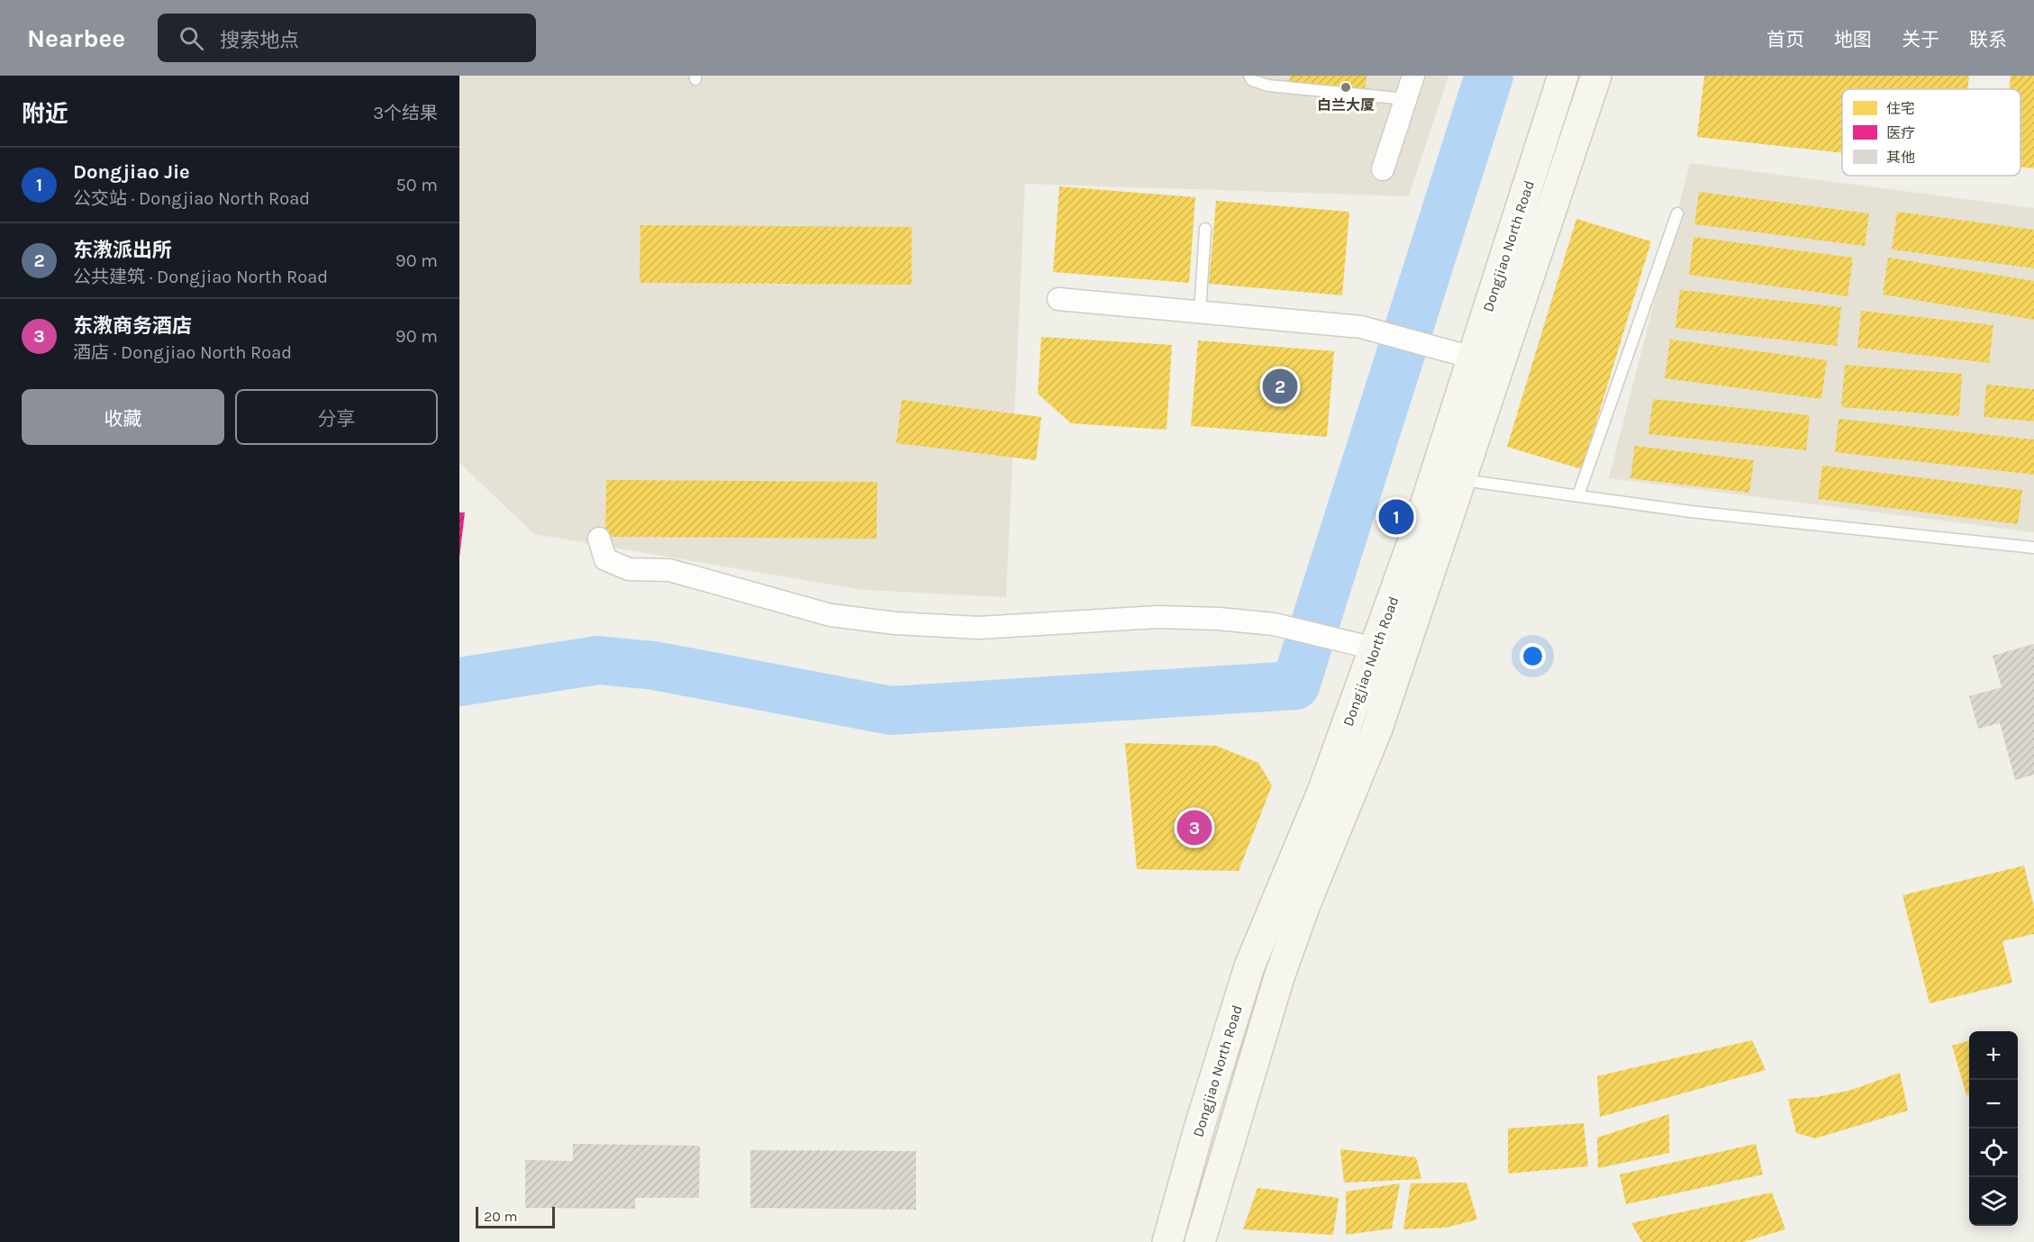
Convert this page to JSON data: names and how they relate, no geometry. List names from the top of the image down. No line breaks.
{"streets":{"main road":["Dongjiao North Road"]},"places":["白兰大厦"],"legend":["住宅","医疗","其他"],"scale_bar":"20 m","page":{"header":"Nearbee","search":"搜索地点","nav":["首页","地图","关于","联系"],"heading":["附近","3个结果"],"list":[{"mark":"1","name":"Dongjiao Jie","note":"公交站 · Dongjiao North Road","value":"50 m"},{"mark":"2","name":"东漖派出所","note":"公共建筑 · Dongjiao North Road","value":"90 m"},{"mark":"3","name":"东漖商务酒店","note":"酒店 · Dongjiao North Road","value":"90 m"}],"pins":["2","1","3"],"buttons":["收藏","分享"],"map_buttons":["+","−"],"scale":"20 m"}}
